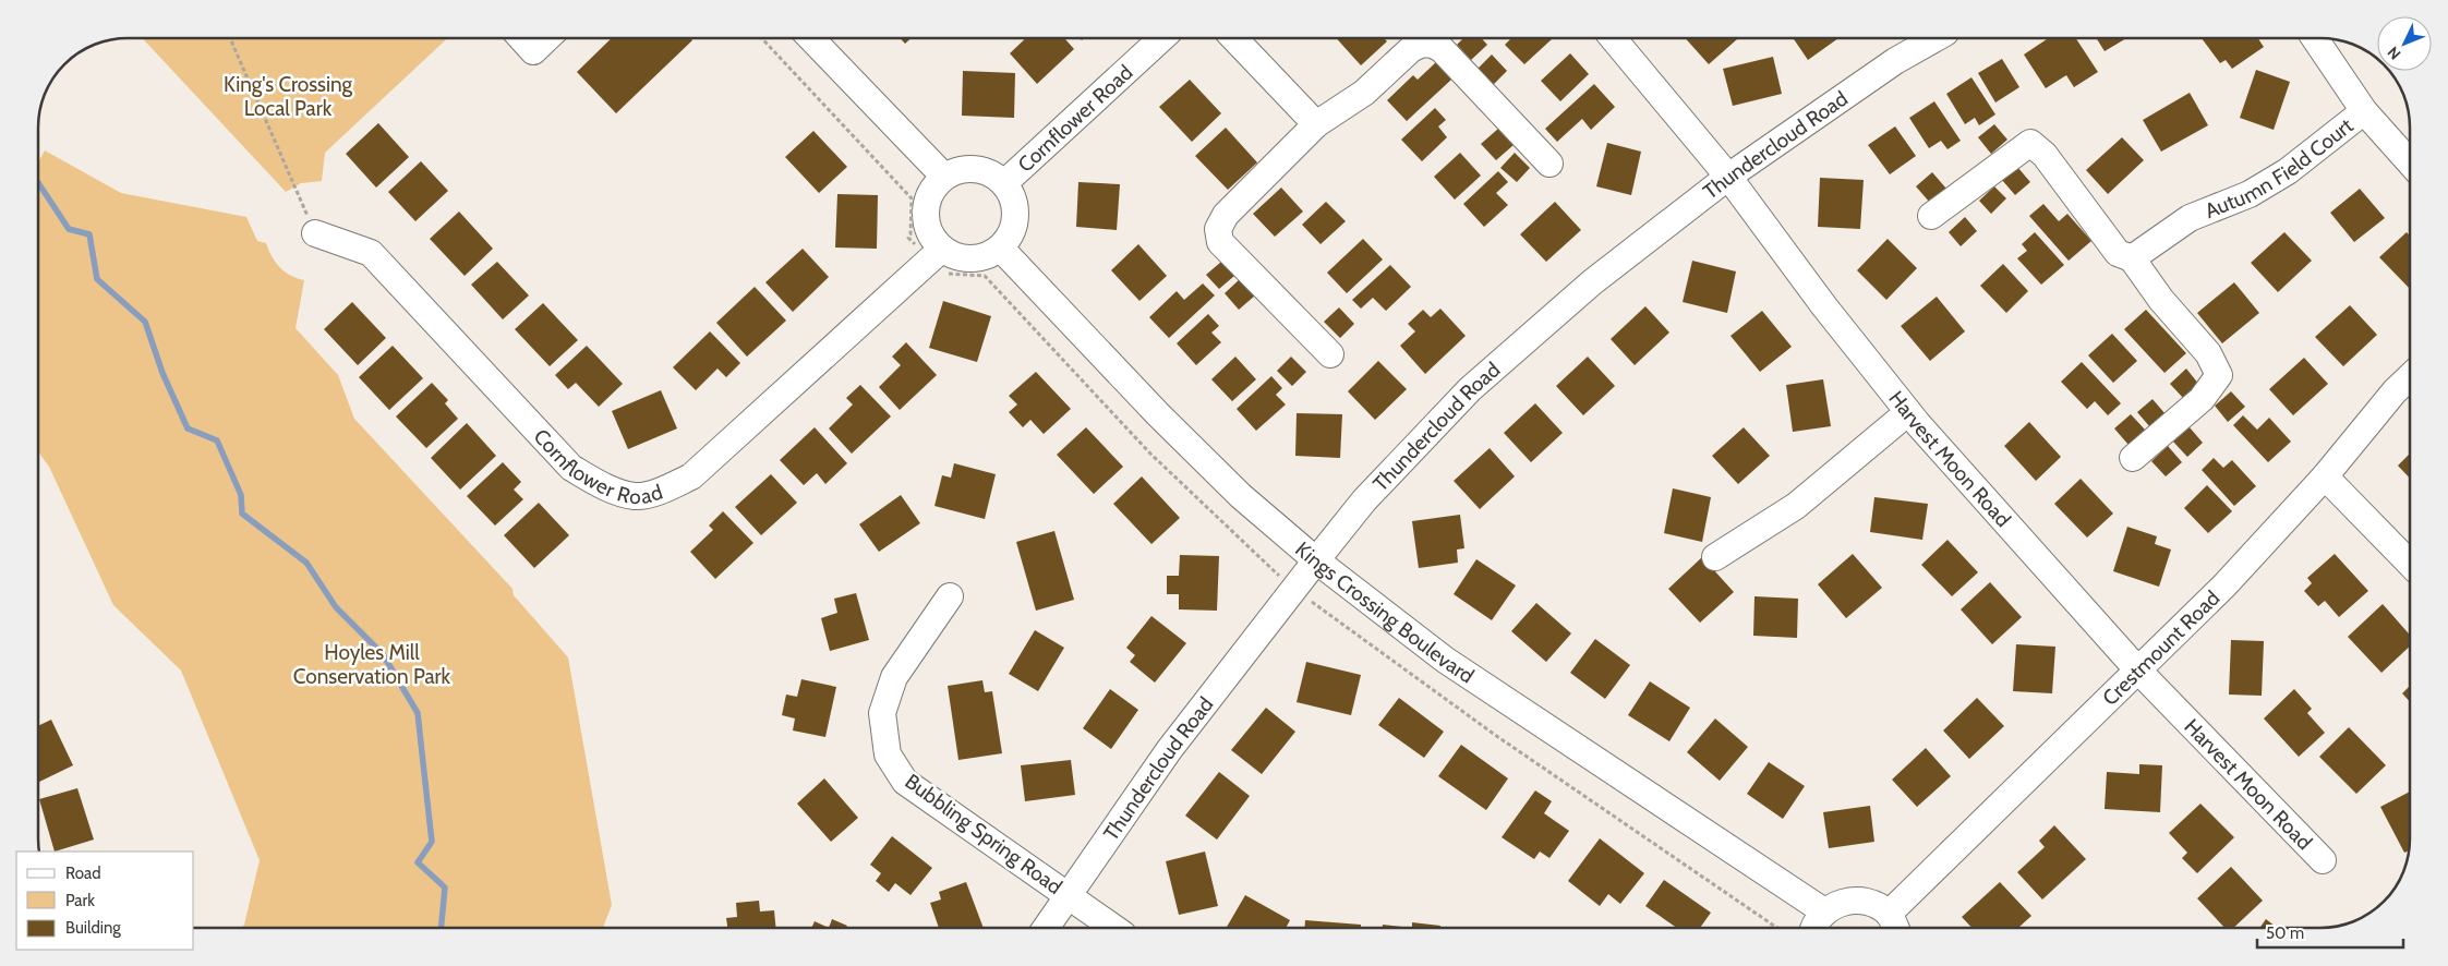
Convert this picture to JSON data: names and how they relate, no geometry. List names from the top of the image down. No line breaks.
{"streets":{"street":["Cornflower Road","Thundercloud Road","Autumn Field Court","Harvest Moon Road","Kings Crossing Boulevard","Crestmount Road","Bubbling Spring Road"]},"crossings":[["Cornflower Road","Kings Crossing Boulevard"],["Thundercloud Road","Harvest Moon Road"],["Thundercloud Road","Kings Crossing Boulevard"],["Thundercloud Road","Bubbling Spring Road"],["Harvest Moon Road","Crestmount Road"]],"parks":["King's Crossing Local Park","Hoyles Mill Conservation Park"],"legend":["Road","Park","Building"],"scale_bar":"50 m","north":"bottom left"}
